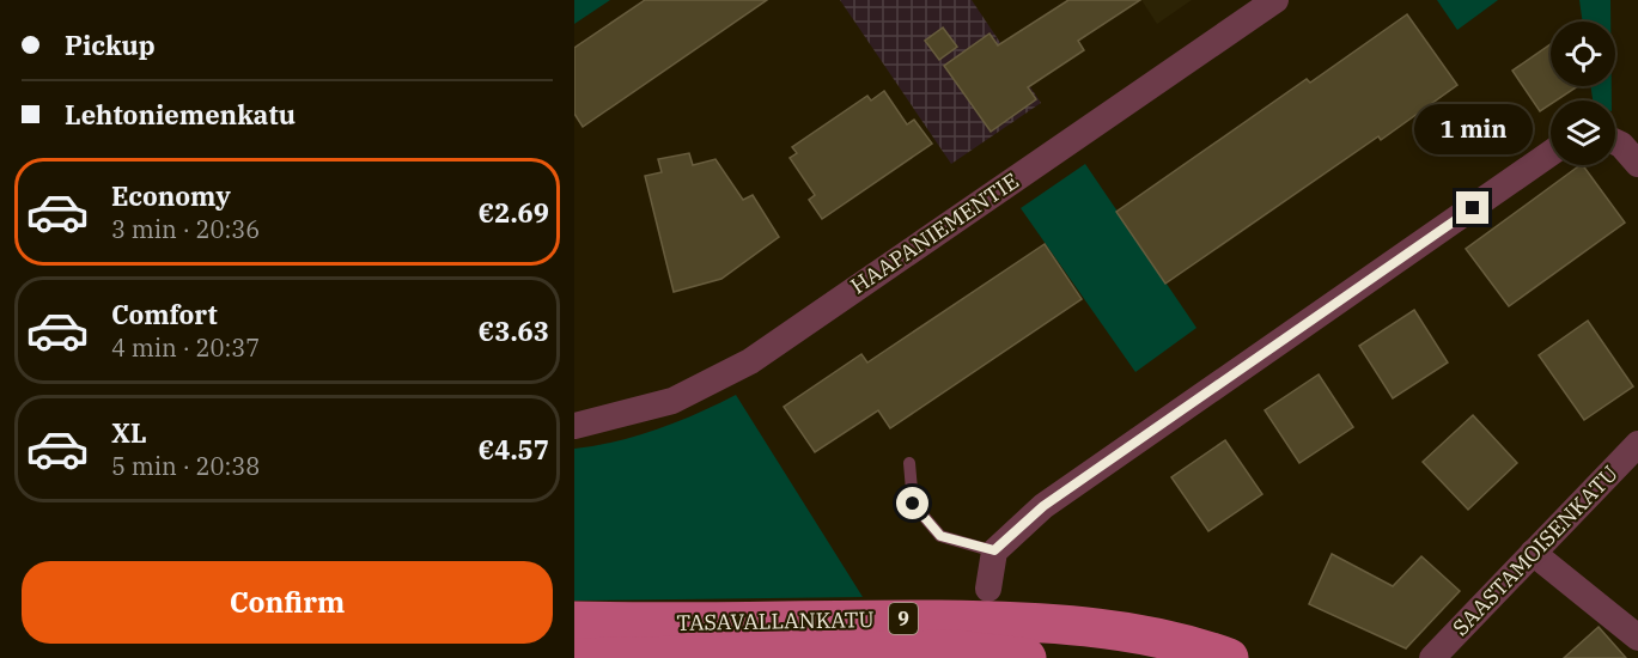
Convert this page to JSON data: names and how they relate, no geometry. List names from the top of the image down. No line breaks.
{"streets":{"main road":["9","TASAVALLANKATU"],"street":["HAAPANIEMENTIE","SAASTAMOISENKATU"]},"page":{"banner":["Pickup","Lehtoniemenkatu"],"bubble":"1 min","list":[{"name":"Economy","note":"3 min · 20:36","value":"€2.69"},{"name":"Comfort","note":"4 min · 20:37","value":"€3.63"},{"name":"XL","note":"5 min · 20:38","value":"€4.57"}],"buttons":"Confirm"}}
